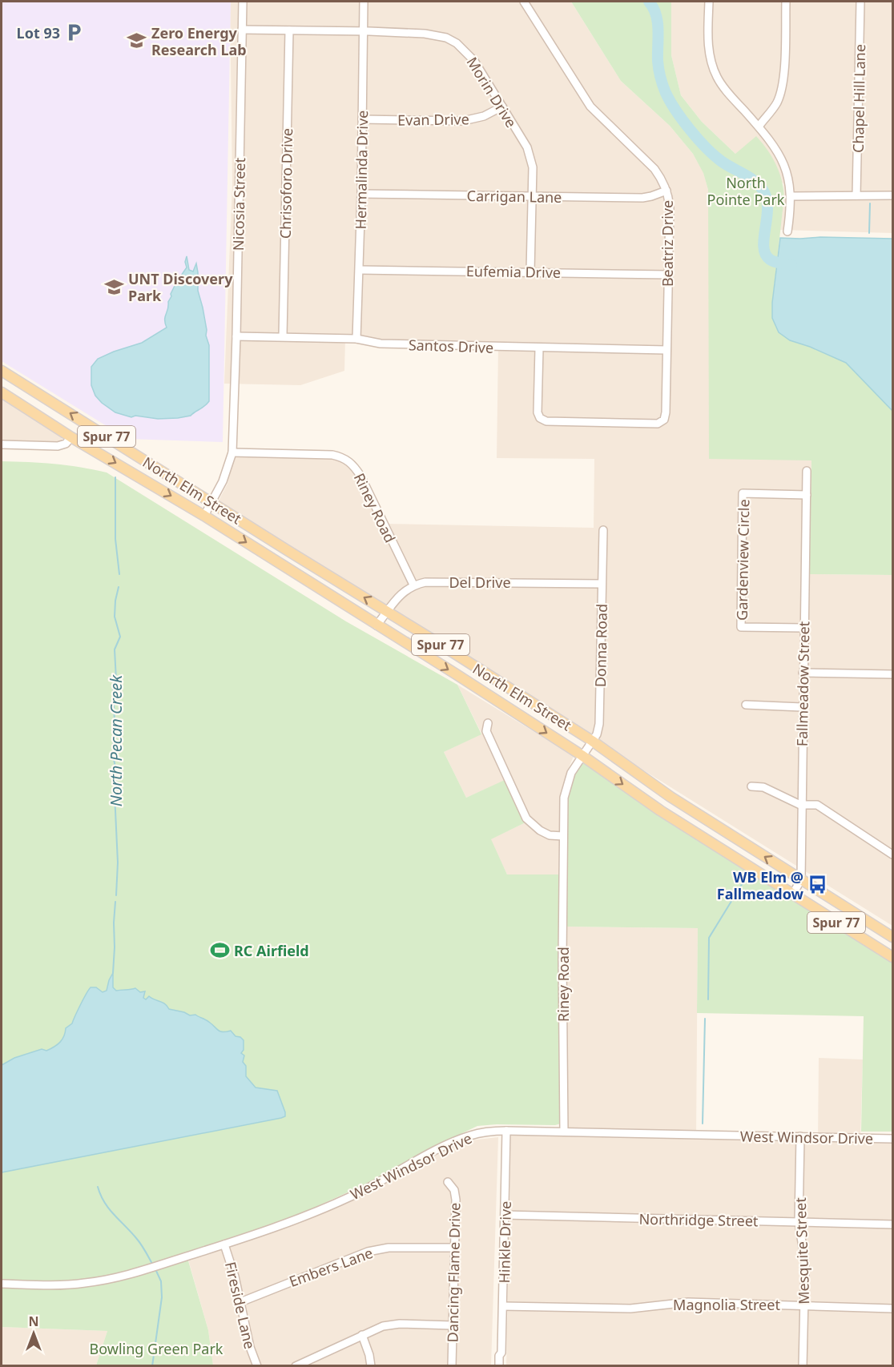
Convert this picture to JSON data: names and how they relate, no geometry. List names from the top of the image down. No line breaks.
{"streets":{"main road":["Spur 77","North Elm Street"],"street":["Morin Drive","Chapel Hill Lane","Evan Drive","Hermalinda Drive","Chrisoforo Drive","Carrigan Lane","Nicosia Street","Beatriz Drive","Eufemia Drive","Santos Drive","Riney Road","Gardenview Circle","Del Drive","Donna Road","Fallmeadow Street","West Windsor Drive","Northridge Street","Hinkle Drive","Mesquite Street","Embers Lane","Dancing Flame Drive","Magnolia Street","Fireside Lane"]},"crossings":[["Morin Drive","Evan Drive"],["Morin Drive","Hermalinda Drive"],["Morin Drive","Chrisoforo Drive"],["Morin Drive","Carrigan Lane"],["Morin Drive","Nicosia Street"],["Morin Drive","Eufemia Drive"],["Evan Drive","Hermalinda Drive"],["Hermalinda Drive","Carrigan Lane"],["Hermalinda Drive","Eufemia Drive"],["Hermalinda Drive","Santos Drive"],["Chrisoforo Drive","Santos Drive"],["Carrigan Lane","Beatriz Drive"],["Nicosia Street","Santos Drive"],["Nicosia Street","North Elm Street"],["Nicosia Street","Riney Road"],["Beatriz Drive","Eufemia Drive"],["Beatriz Drive","Santos Drive"],["North Elm Street","Riney Road"],["North Elm Street","Donna Road"],["North Elm Street","Fallmeadow Street"],["Riney Road","Del Drive"],["Riney Road","Donna Road"],["Riney Road","West Windsor Drive"],["Gardenview Circle","Fallmeadow Street"],["Del Drive","Donna Road"],["West Windsor Drive","Hinkle Drive"],["West Windsor Drive","Mesquite Street"],["West Windsor Drive","Fireside Lane"],["Northridge Street","Hinkle Drive"],["Northridge Street","Mesquite Street"],["Hinkle Drive","Magnolia Street"],["Mesquite Street","Magnolia Street"],["Embers Lane","Dancing Flame Drive"],["Embers Lane","Fireside Lane"]],"water":["North Pecan Creek"],"parks":["North Pointe Park","Bowling Green Park"],"places":{"parking":["Lot 93"],"school or university":["Zero Energy Research Lab","UNT Discovery Park"],"bus stop":["WB Elm @ Fallmeadow"],"sports":["RC Airfield"]},"north":"top"}
